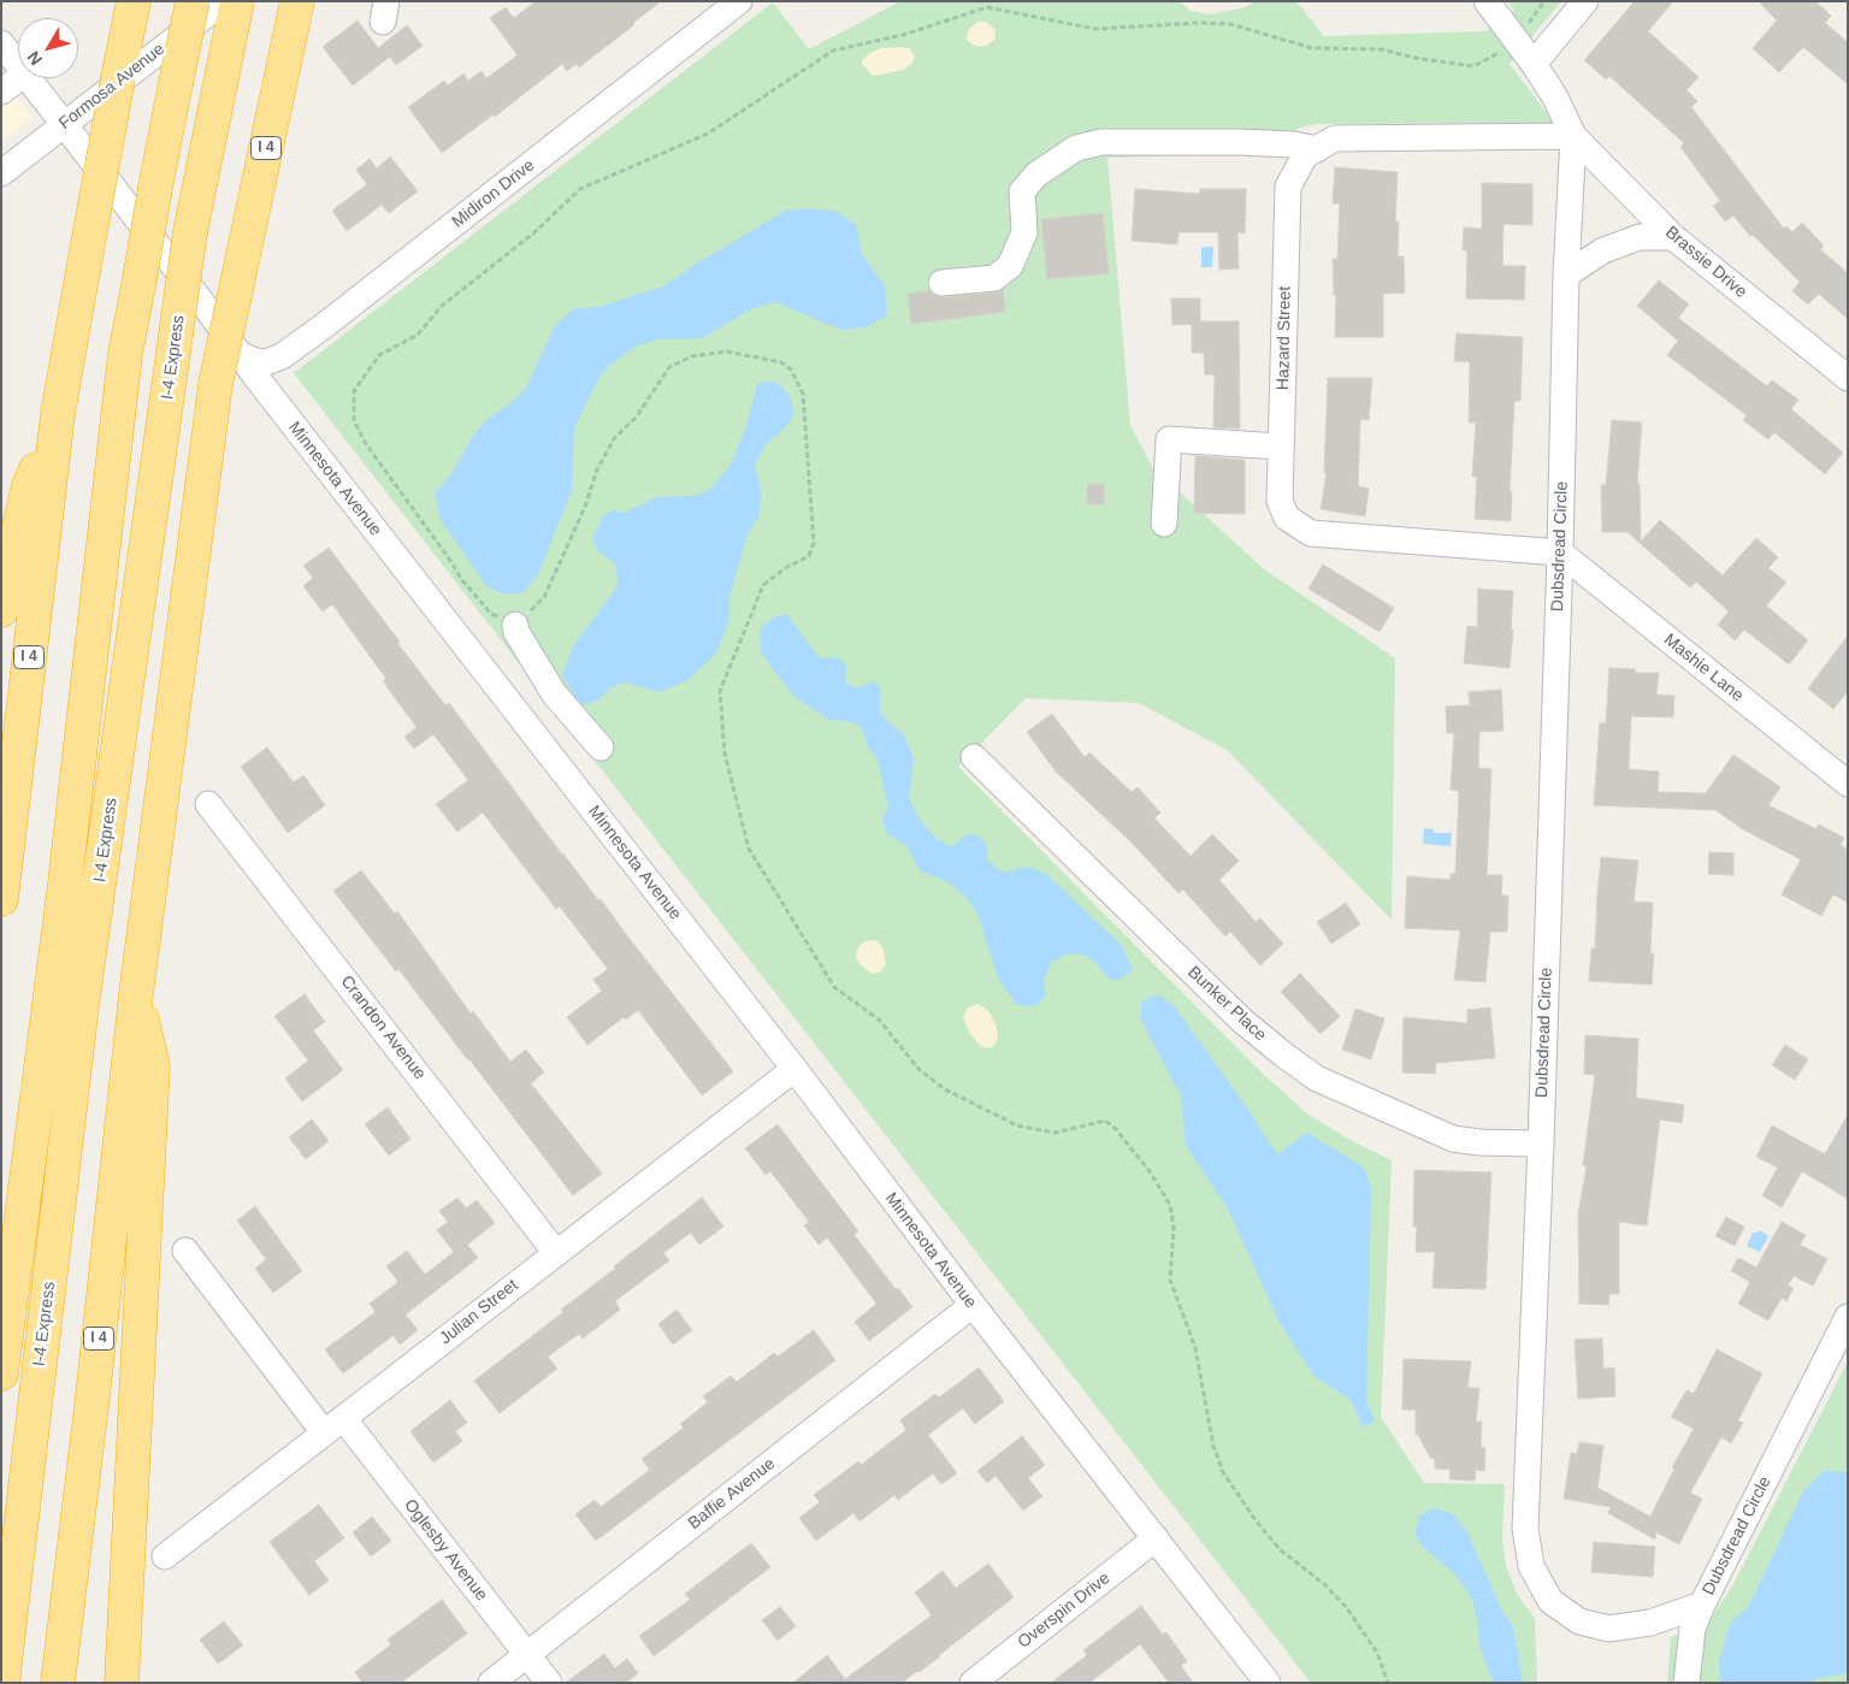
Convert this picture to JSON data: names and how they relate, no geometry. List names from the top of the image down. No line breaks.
{"streets":{"highway":["I 4","I-4 Express"],"street":["Formosa Avenue","Midiron Drive","Brassie Drive","Hazard Street","Minnesota Avenue","Dubsdread Circle","Mashie Lane","Bunker Place","Crandon Avenue","Julian Street","Baffie Avenue","Oglesby Avenue","Overspin Drive"]},"crossings":[["Formosa Avenue","Minnesota Avenue"],["I 4","Minnesota Avenue"],["Midiron Drive","Minnesota Avenue"],["Brassie Drive","Hazard Street"],["Brassie Drive","Dubsdread Circle"],["Hazard Street","Dubsdread Circle"],["Hazard Street","Mashie Lane"],["Minnesota Avenue","Julian Street"],["Minnesota Avenue","Baffie Avenue"],["Minnesota Avenue","Overspin Drive"],["Dubsdread Circle","Mashie Lane"],["Dubsdread Circle","Bunker Place"],["Crandon Avenue","Julian Street"],["Julian Street","Oglesby Avenue"],["Baffie Avenue","Oglesby Avenue"]],"north":"bottom left"}
